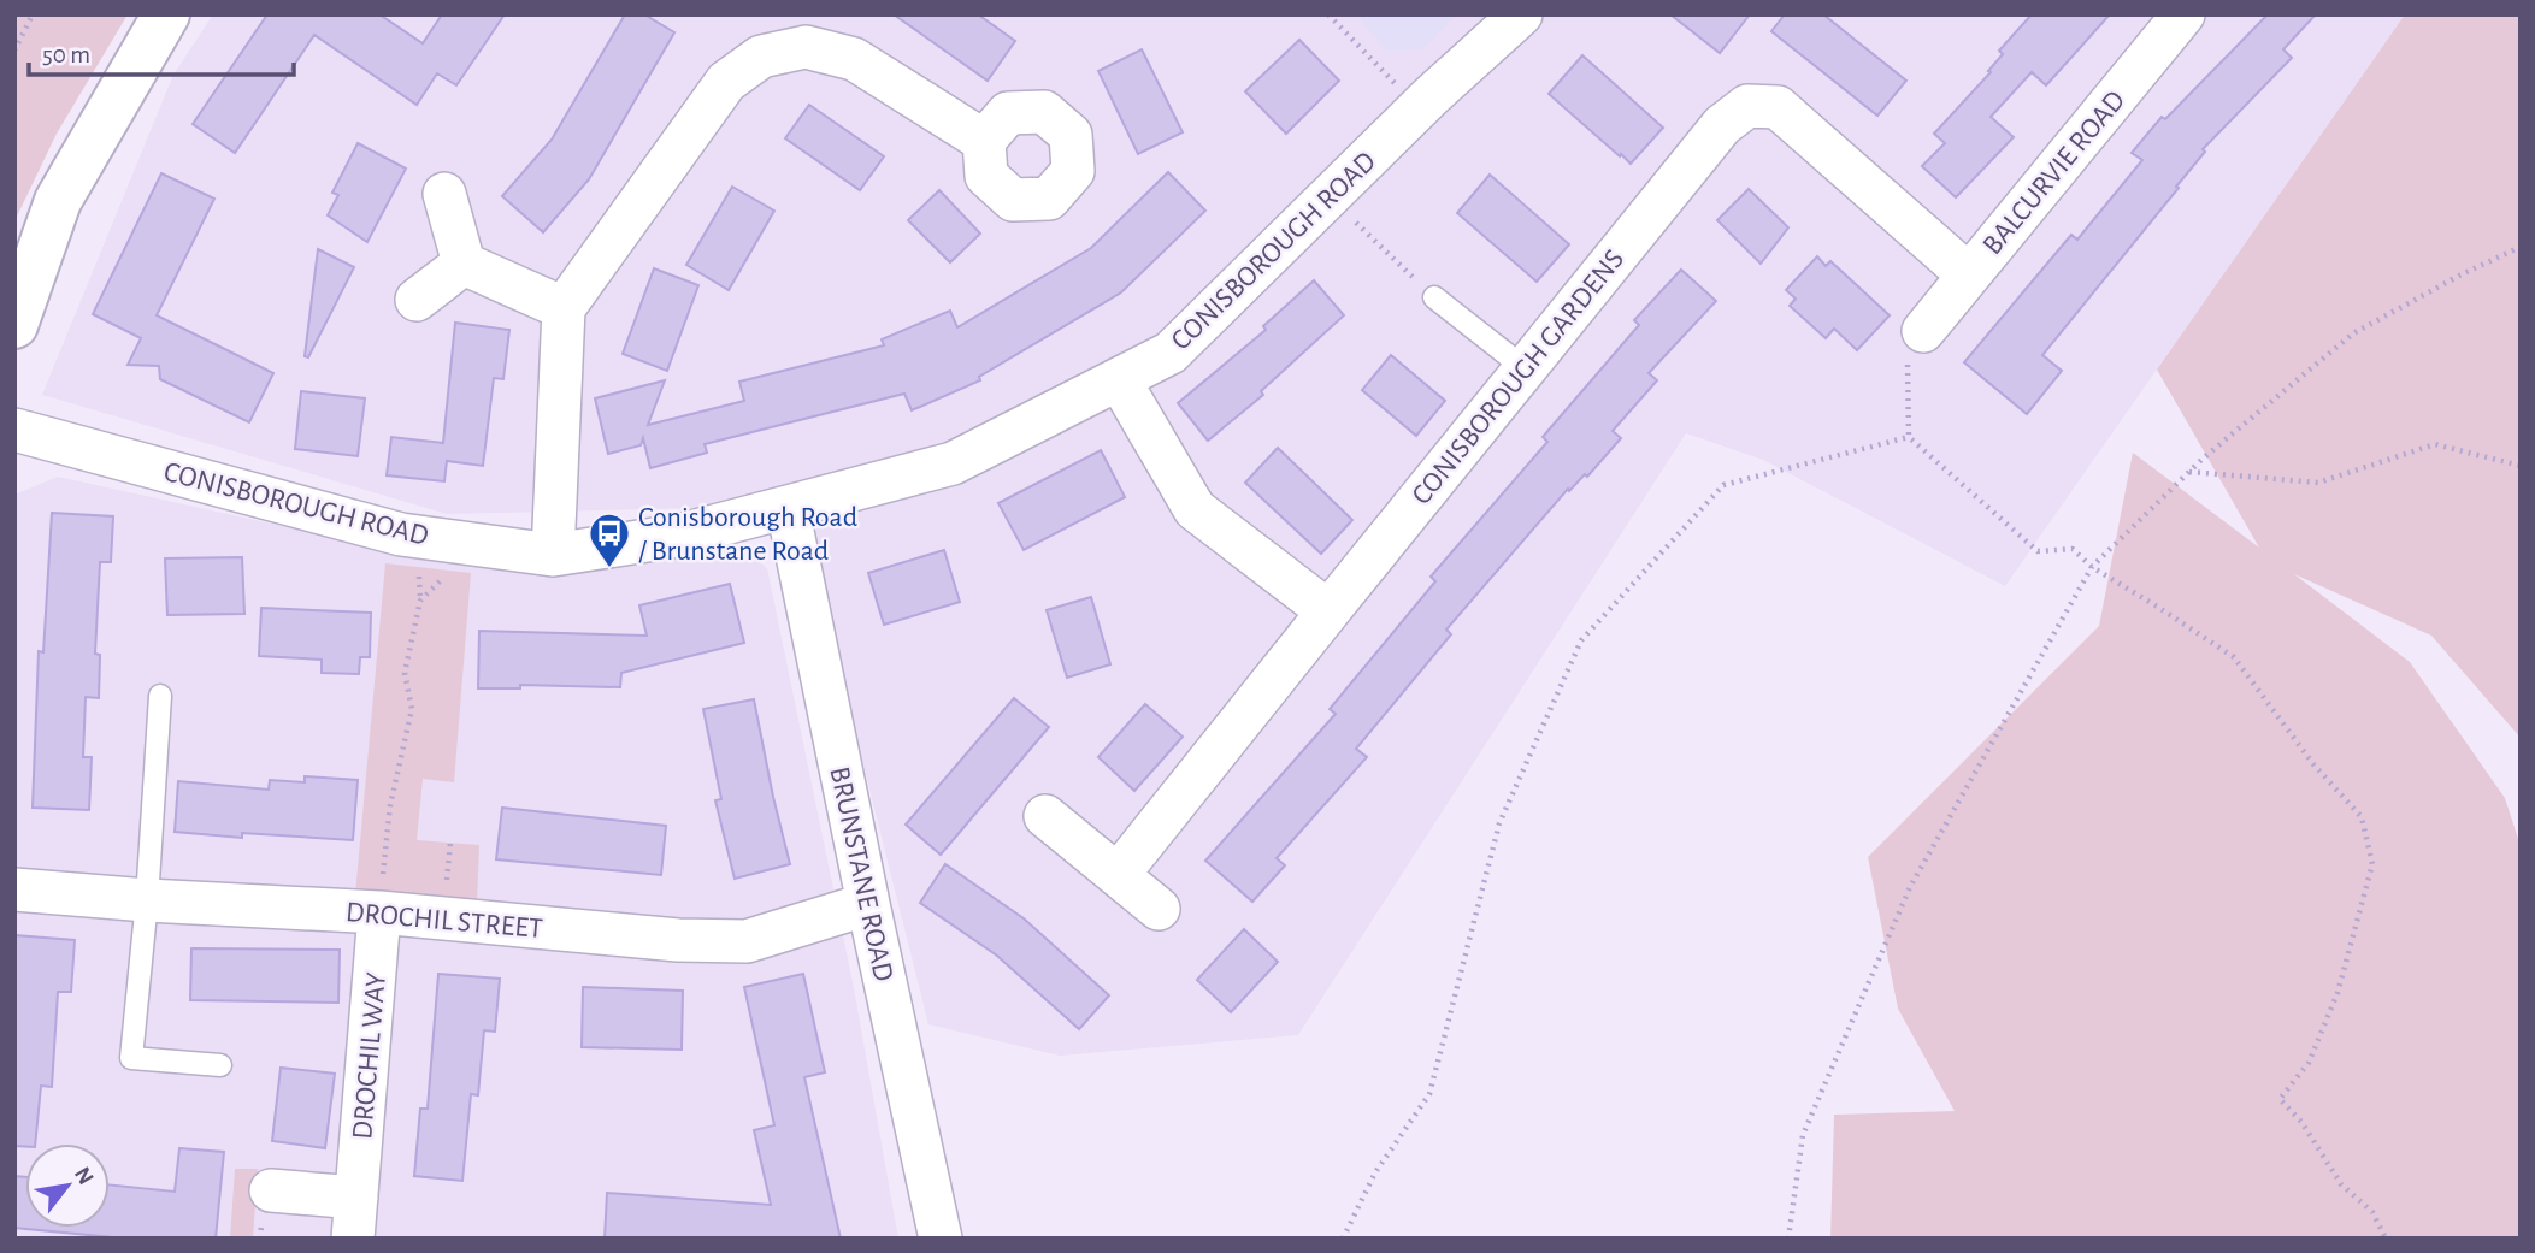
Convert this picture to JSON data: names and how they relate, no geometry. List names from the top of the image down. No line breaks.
{"streets":{"street":["BALCURVIE ROAD","CONISBOROUGH ROAD","CONISBOROUGH GARDENS","BRUNSTANE ROAD","DROCHIL STREET","DROCHIL WAY"]},"crossings":[["BALCURVIE ROAD","CONISBOROUGH GARDENS"],["CONISBOROUGH ROAD","BRUNSTANE ROAD"],["BRUNSTANE ROAD","DROCHIL STREET"],["DROCHIL STREET","DROCHIL WAY"]],"places":{"bus stop":["Conisborough Road / Brunstane Road"]},"scale_bar":"50 m","north":"top right"}
